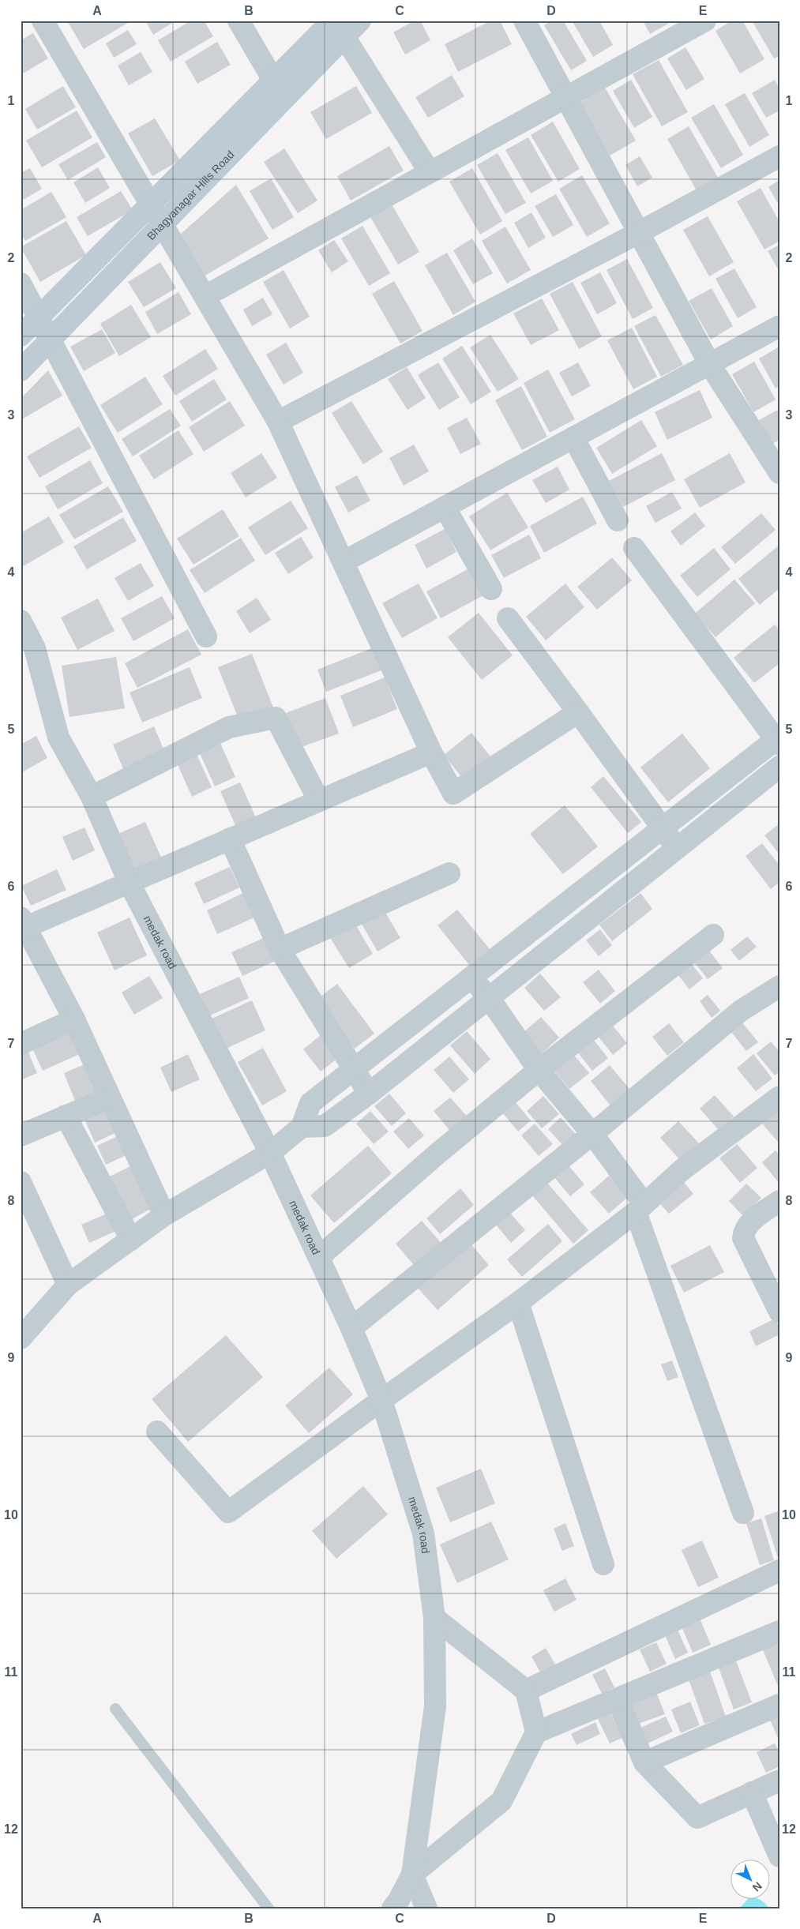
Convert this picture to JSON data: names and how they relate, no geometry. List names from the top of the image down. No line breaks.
{"streets":{"main road":["Bhagyanagar Hills Road"],"street":["medak road"]},"north":"bottom right","grid":{"columns":["A","B","C","D","E"],"rows":["1","2","3","4","5","6","7","8","9","10","11","12"]}}
